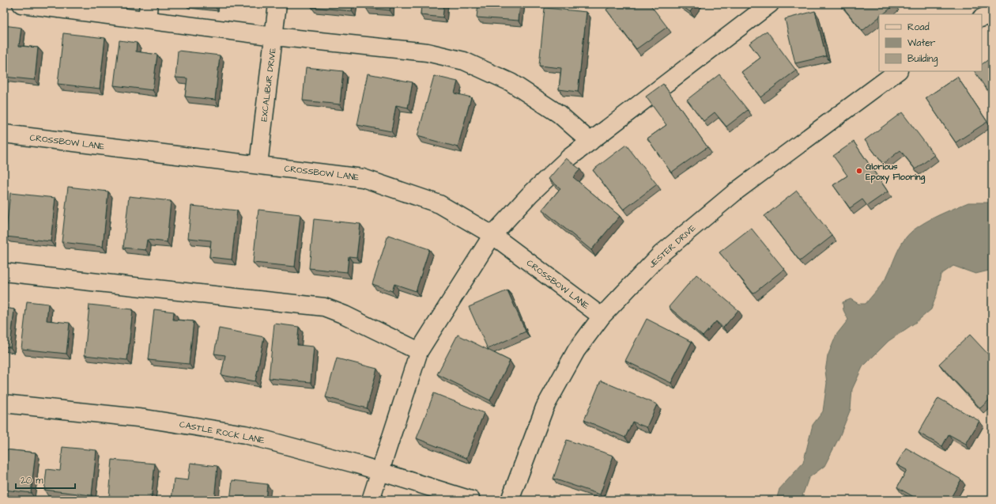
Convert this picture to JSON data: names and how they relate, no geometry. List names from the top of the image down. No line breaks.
{"streets":{"street":["EXCALIBUR DRIVE","CROSSBOW LANE","JESTER DRIVE","CASTLE ROCK LANE"]},"crossings":[["EXCALIBUR DRIVE","CROSSBOW LANE"],["CROSSBOW LANE","JESTER DRIVE"]],"places":["Glorious Epoxy Flooring"],"legend":["Road","Water","Building"],"scale_bar":"20 m"}
